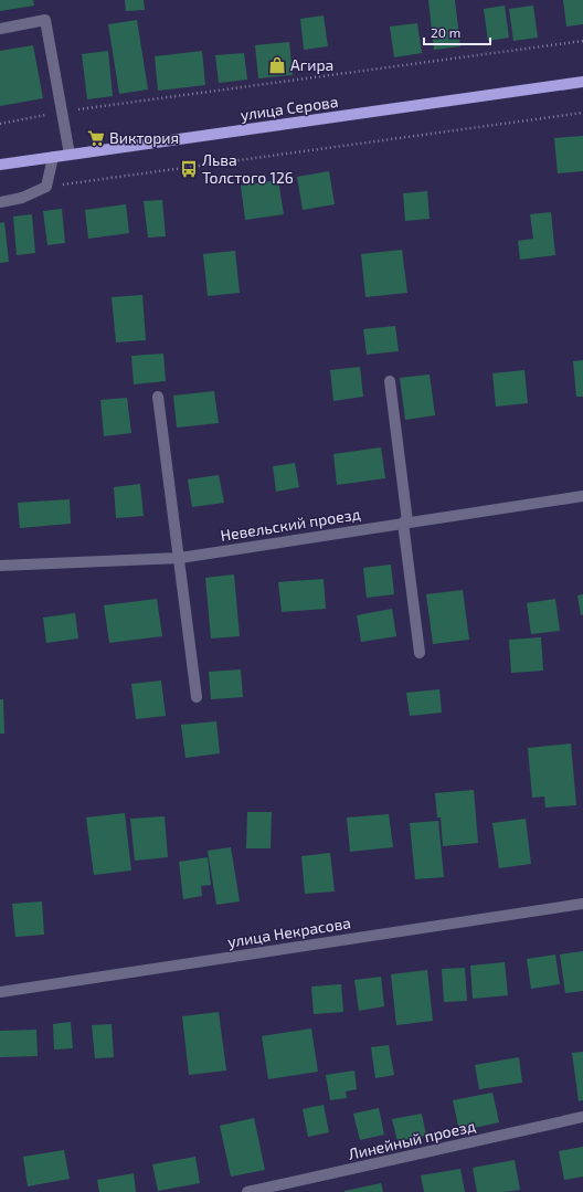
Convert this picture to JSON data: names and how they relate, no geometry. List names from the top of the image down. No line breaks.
{"streets":{"main road":["улица Серова"],"street":["Невельский проезд","улица Некрасова","Линейный проезд"]},"places":{"shop":["Агира"],"supermarket":["Виктория"],"bus stop":["Льва Толстого 126"]},"scale_bar":"20 m"}
